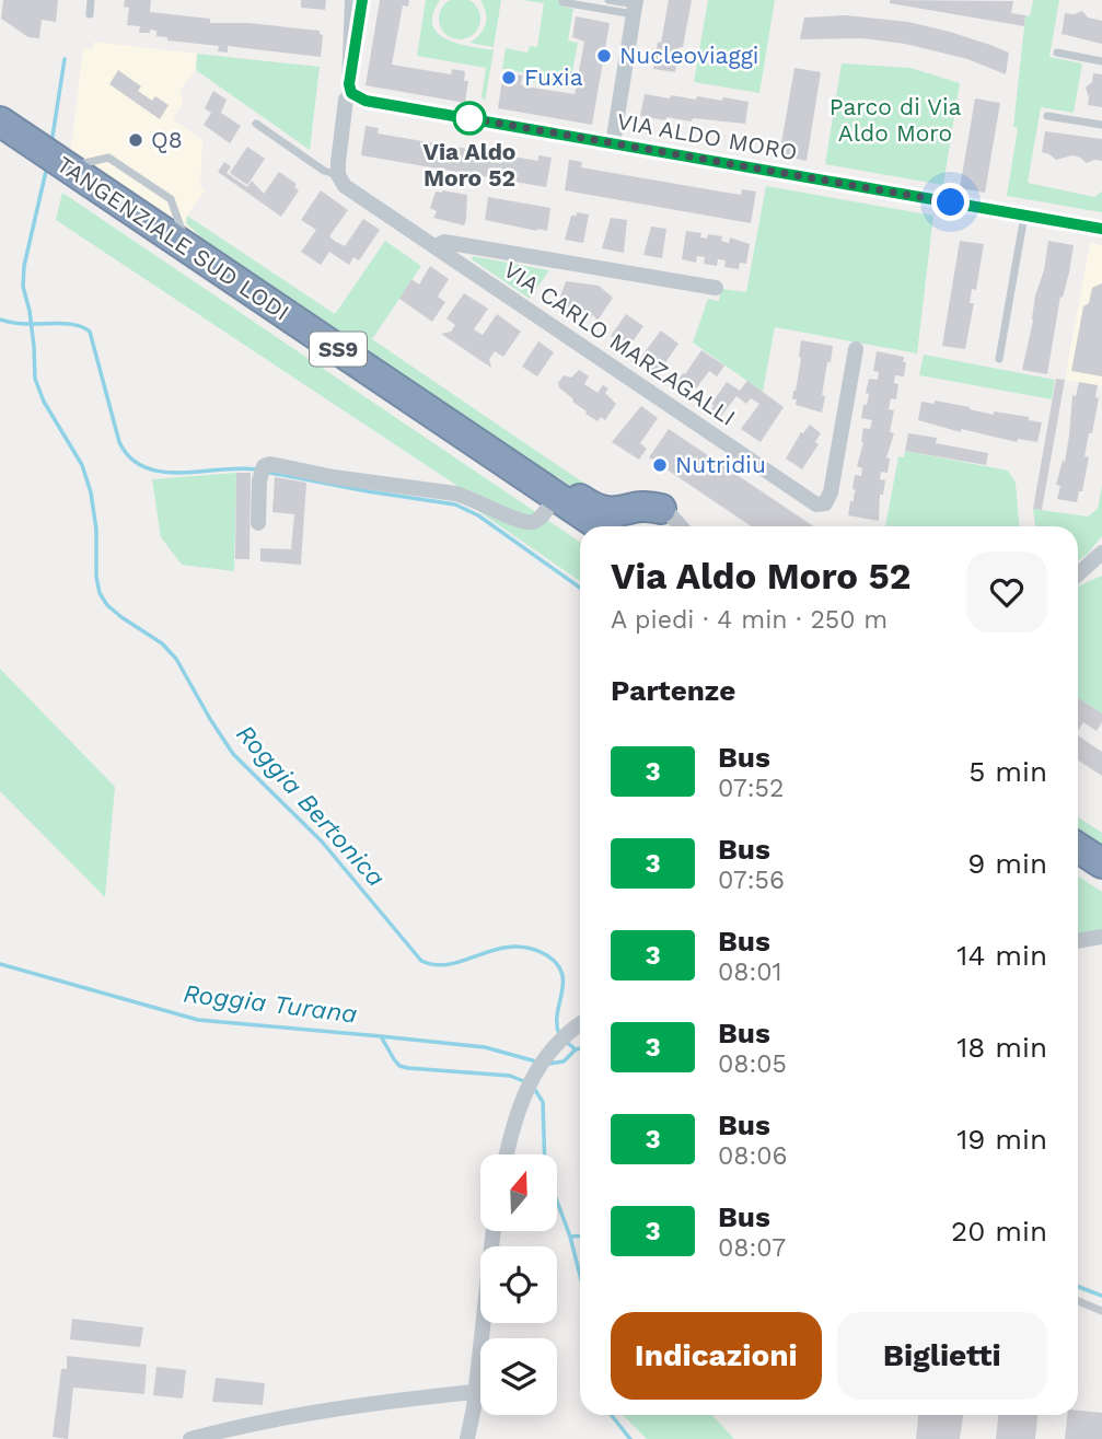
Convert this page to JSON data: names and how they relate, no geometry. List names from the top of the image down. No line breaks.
{"streets":{"highway":["TANGENZIALE SUD LODI","SS9"],"street":["VIA ALDO MORO","VIA CARLO MARZAGALLI"]},"water":["Roggia Bertonica","Roggia Turana"],"parks":["Parco di Via Aldo Moro"],"places":["Nucleoviaggi","Fuxia","Via Aldo Moro 52","Q8","Nutridiu"],"lines":["bus line 3"],"north":"top","page":{"heading":[["Via Aldo Moro 52","A piedi · 4 min · 250 m"],"Partenze"],"list":[{"mark":"3","name":"Bus","note":"07:52","value":"5 min"},{"mark":"3","name":"Bus","note":"07:56","value":"9 min"},{"mark":"3","name":"Bus","note":"08:01","value":"14 min"},{"mark":"3","name":"Bus","note":"08:05","value":"18 min"},{"mark":"3","name":"Bus","note":"08:06","value":"19 min"},{"mark":"3","name":"Bus","note":"08:07","value":"20 min"}],"buttons":["Indicazioni","Biglietti"]}}
